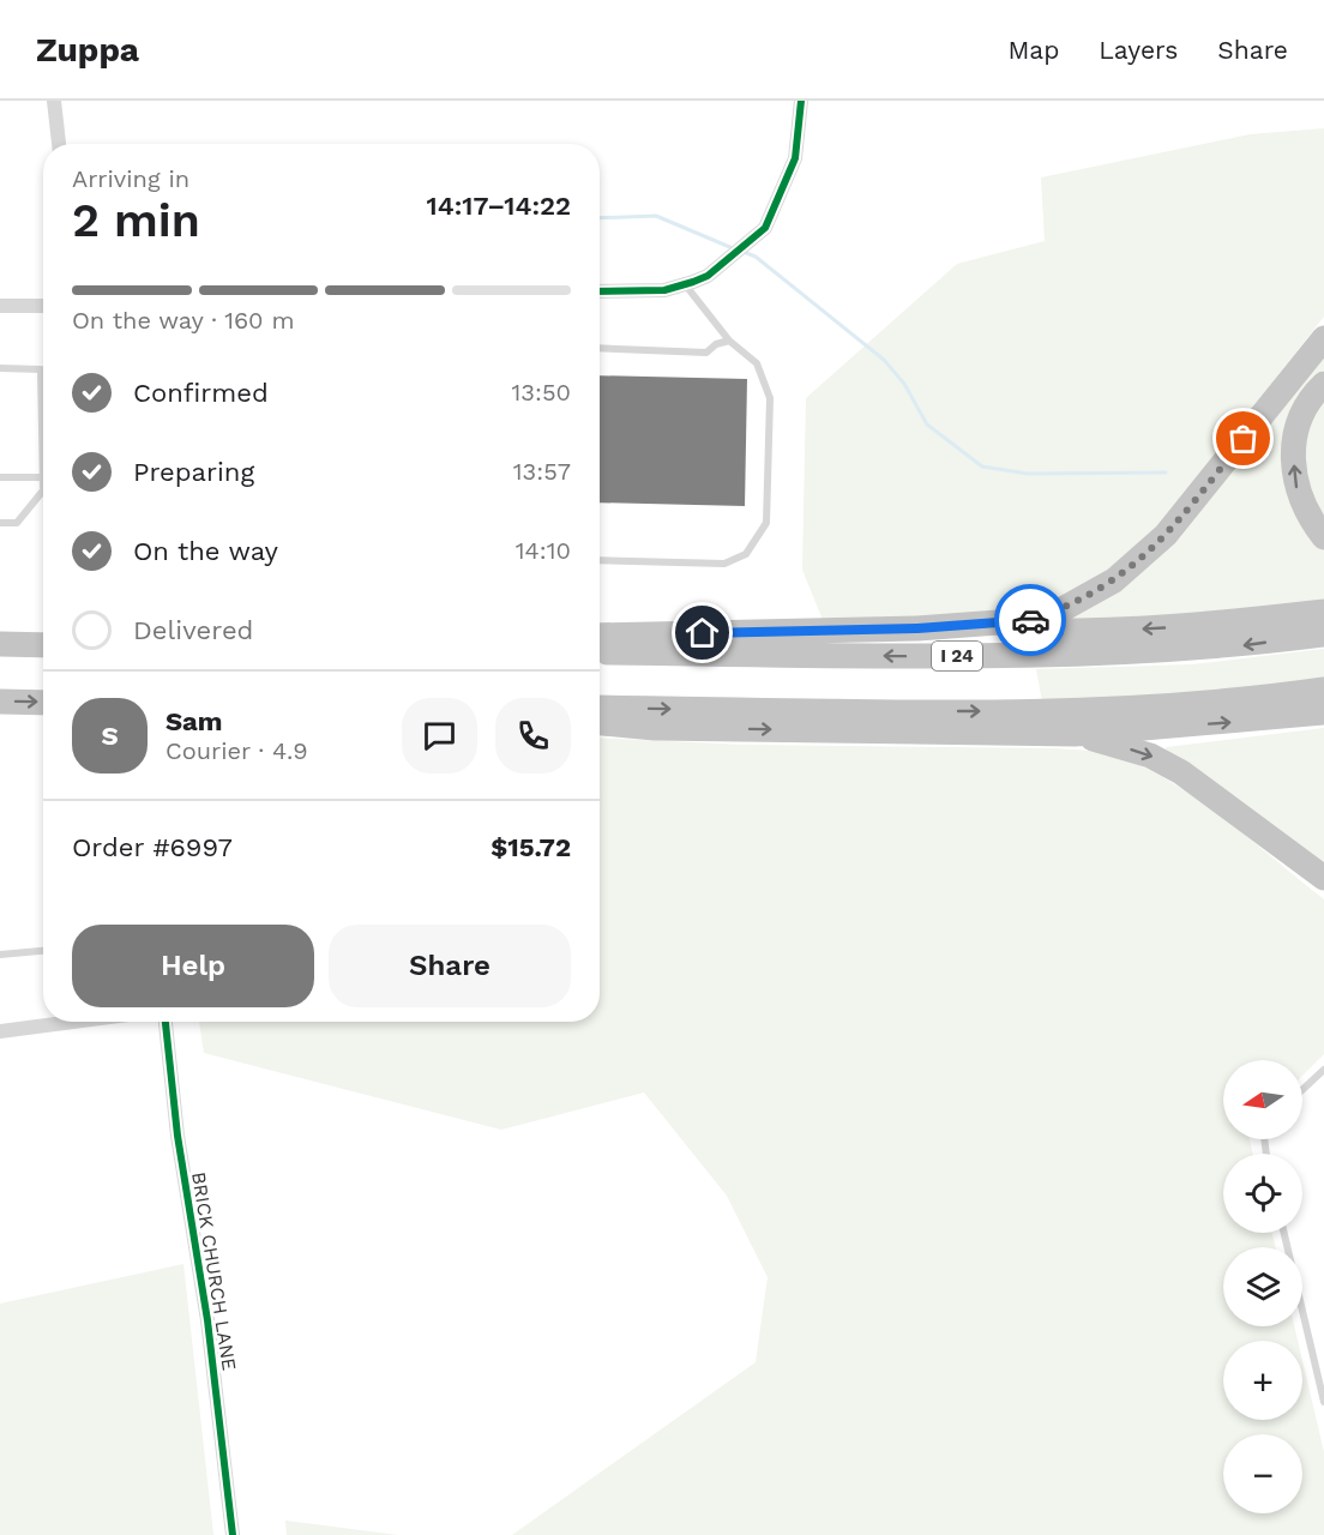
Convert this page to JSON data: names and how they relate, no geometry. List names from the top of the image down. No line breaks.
{"streets":{"highway":["I 24"],"street":["BRICK CHURCH LANE"]},"north":"left","page":{"header":"Zuppa","nav":["Map","Layers","Share"],"heading":["2 min","Arriving in","14:17–14:22"],"panel":["Sam","Courier · 4.9","Order #6997","$15.72"],"bar":"On the way · 160 m","list":[["Confirmed","13:50"],["Preparing","13:57"],["On the way","14:10"],"Delivered"],"round":"S","buttons":["Help","Share"],"map_buttons":["+","−"]}}
